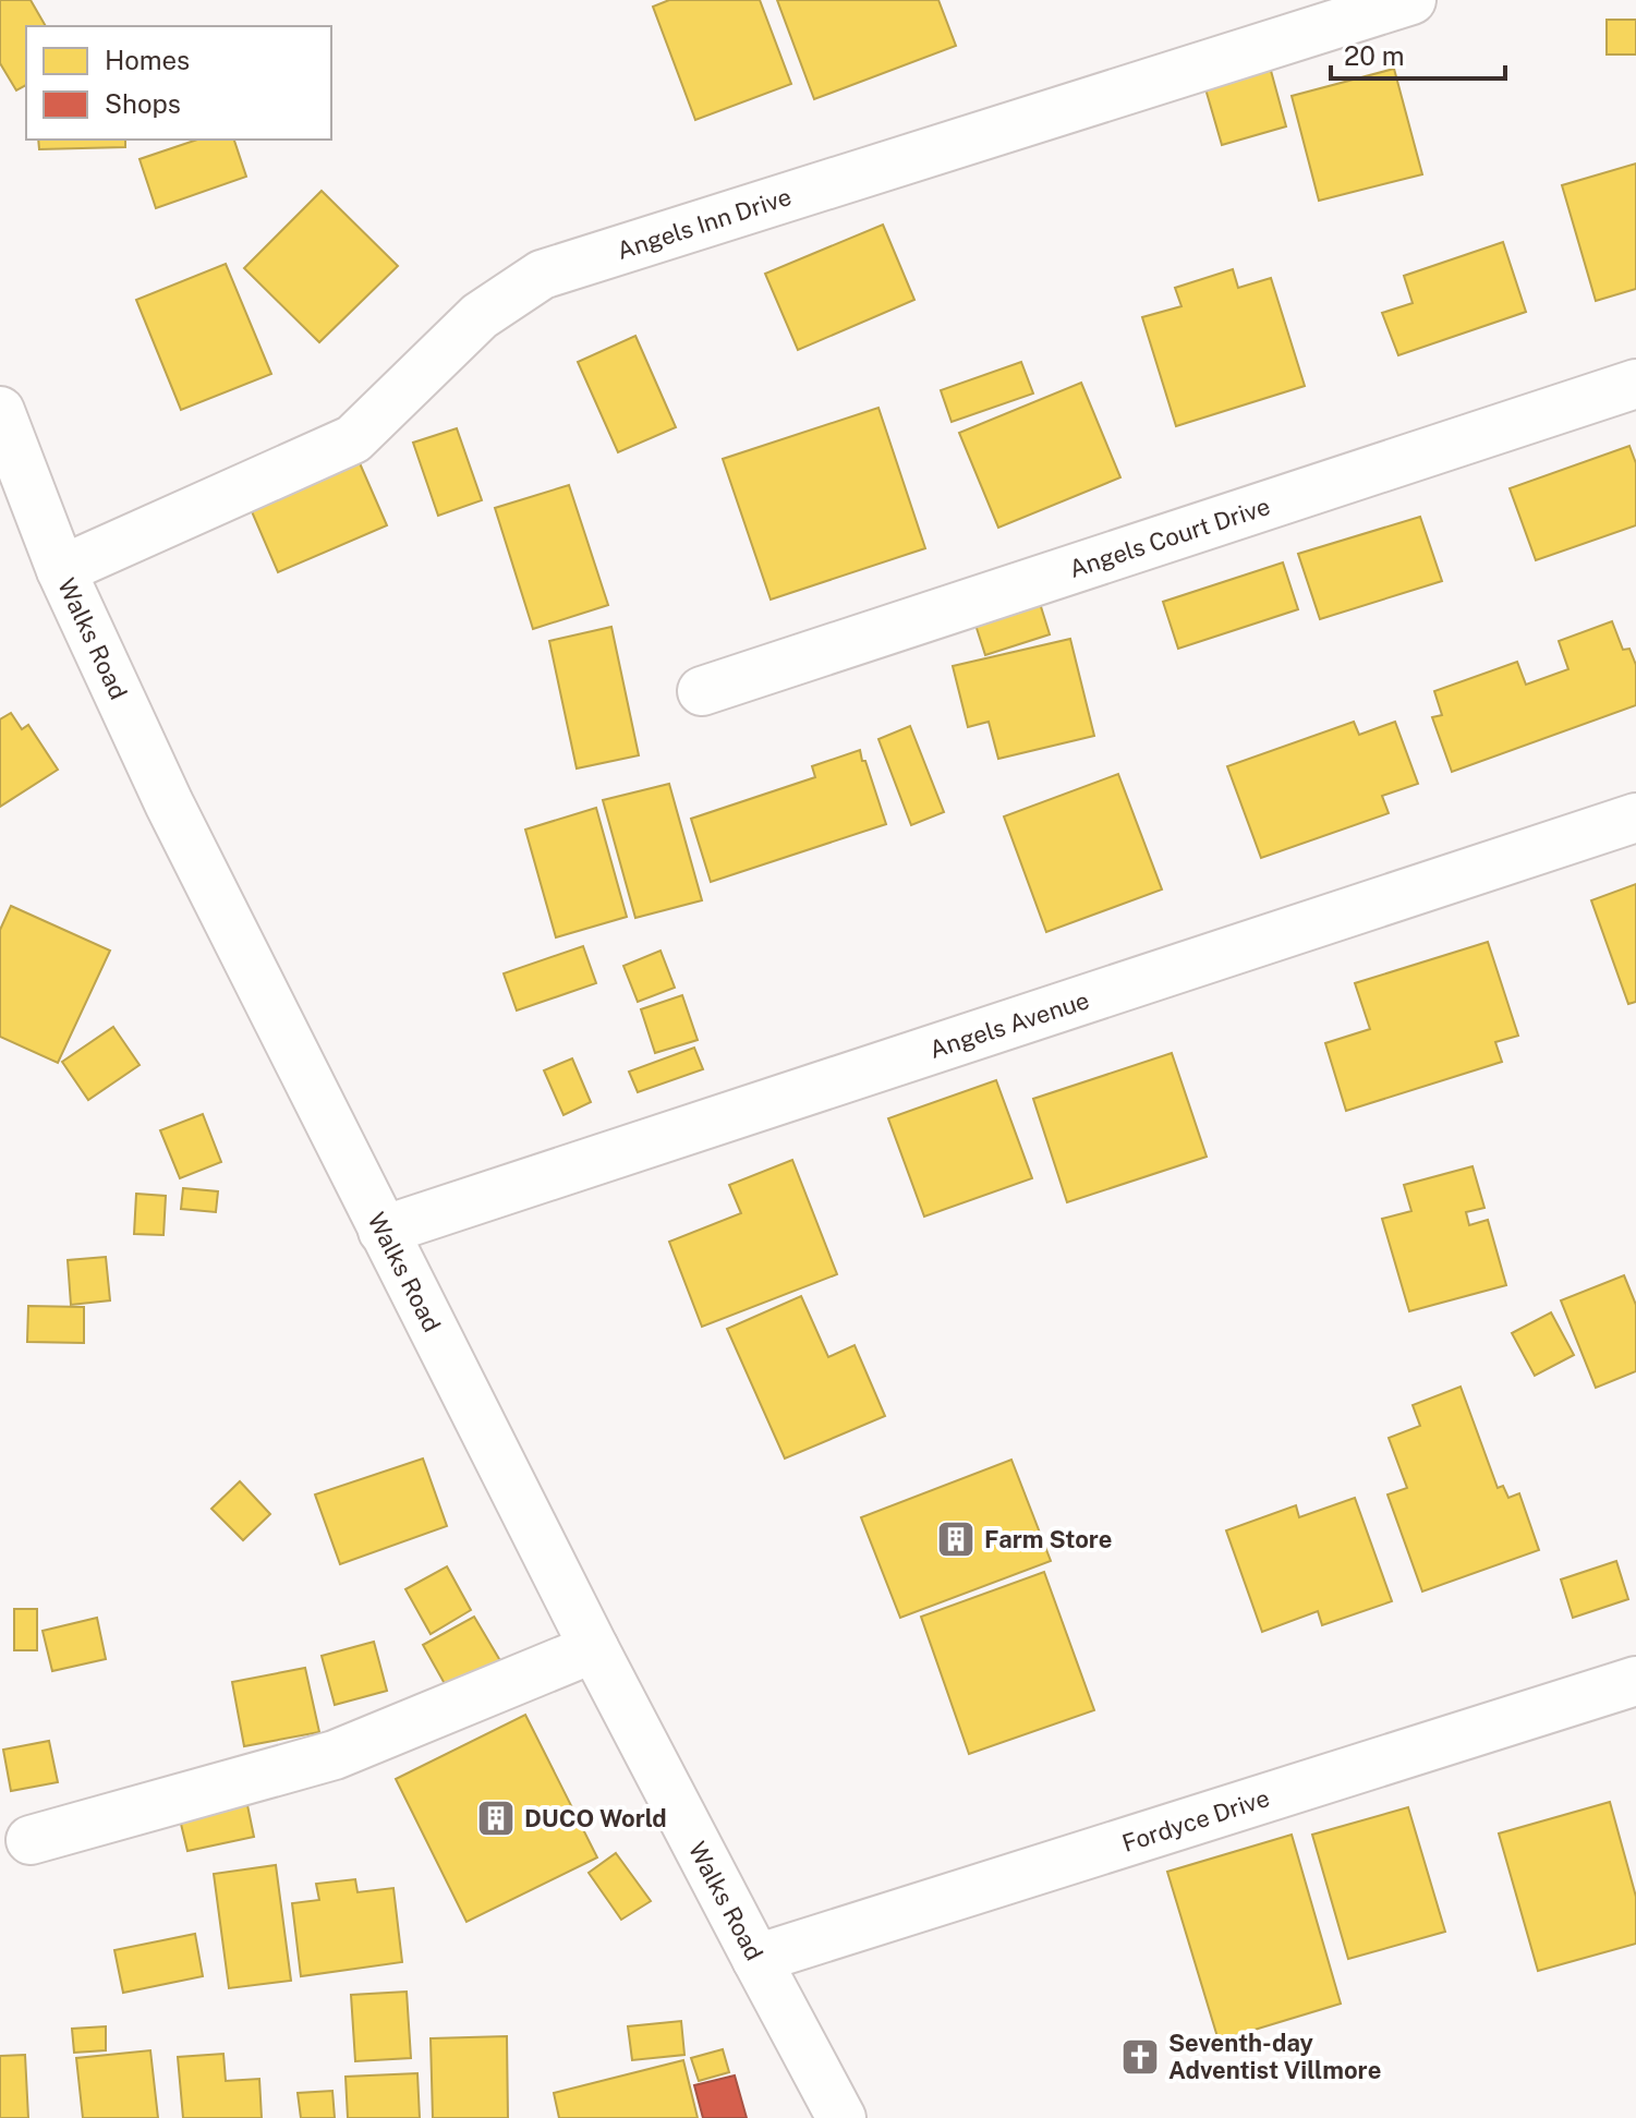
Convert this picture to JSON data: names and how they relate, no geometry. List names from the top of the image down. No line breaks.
{"streets":{"street":["Angels Inn Drive","Angels Court Drive","Walks Road","Angels Avenue","Fordyce Drive"]},"crossings":[["Angels Inn Drive","Walks Road"],["Walks Road","Angels Avenue"],["Walks Road","Fordyce Drive"]],"places":{"building":["Farm Store","DUCO World"],"church":["Seventh-day Adventist Villmore"]},"legend":["Homes","Shops"],"scale_bar":"20 m"}
